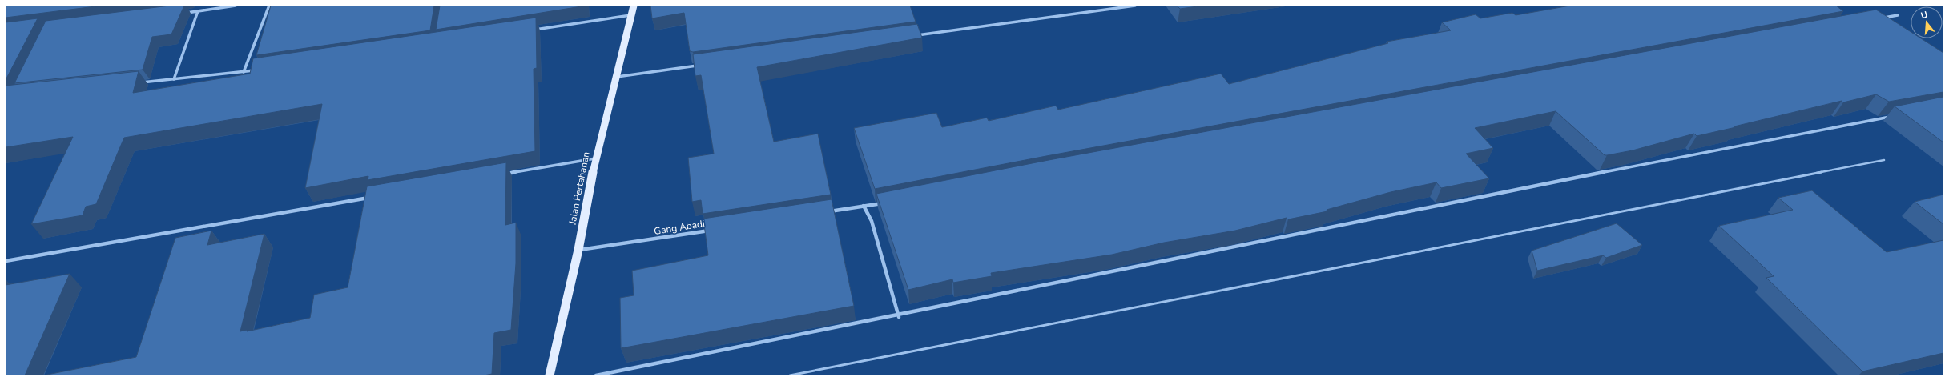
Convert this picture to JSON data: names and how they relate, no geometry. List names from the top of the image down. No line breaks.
{"streets":{"main road":["Jalan Pertahanan"],"street":["Gang Abadi"]},"crossings":[["Jalan Pertahanan","Gang Abadi"]],"north":"top"}
